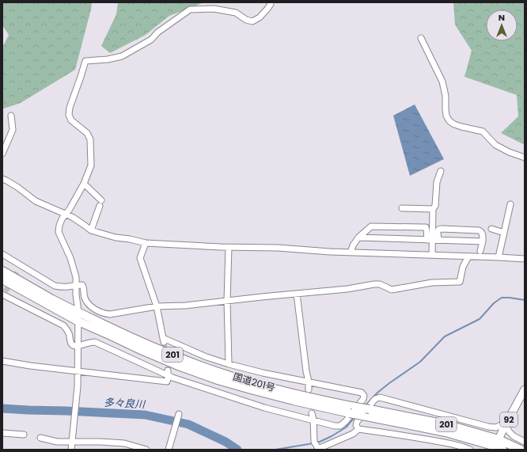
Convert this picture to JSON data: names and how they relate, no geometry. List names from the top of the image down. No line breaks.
{"streets":{"highway":["201","国道201号"],"main road":["92"]},"crossings":[["国道201号","92"]],"water":["多々良川"],"north":"top"}
